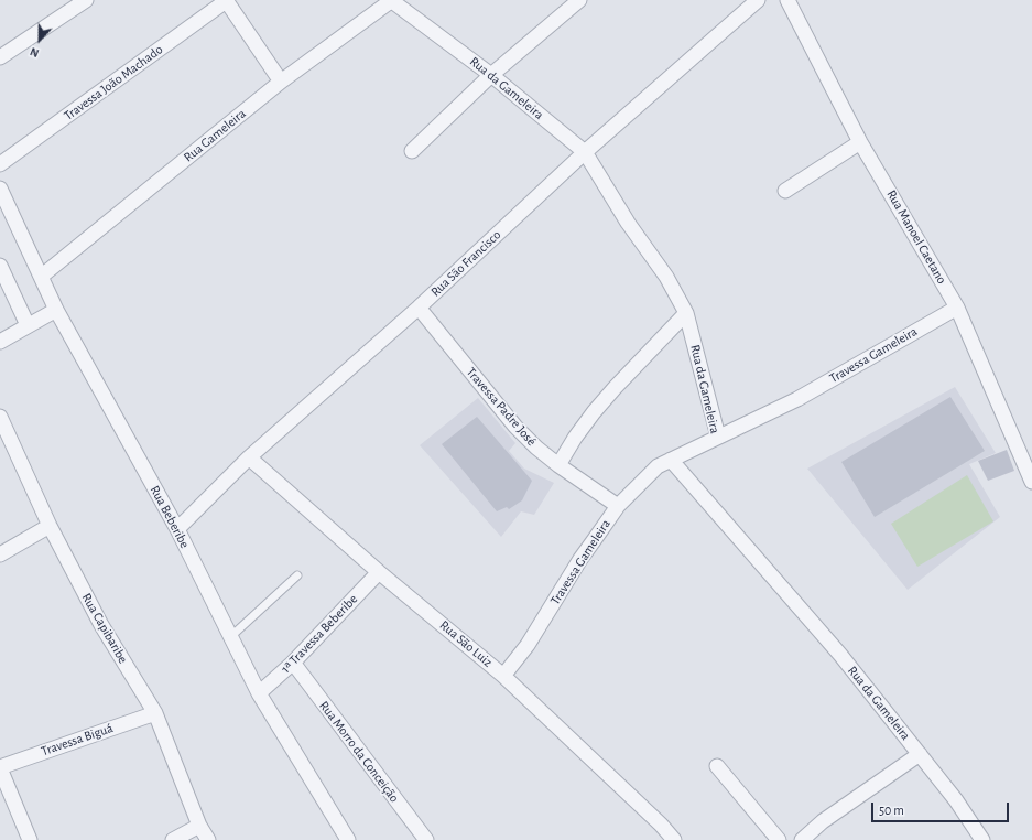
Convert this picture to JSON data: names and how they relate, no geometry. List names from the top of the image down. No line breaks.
{"streets":{"street":["Travessa João Machado","Rua da Gameleira","Rua Gameleira","Rua Manoel Caetano","Rua São Francisco","Travessa Gameleira","Travessa Padre José","Rua Beberibe","Rua Capibaribe","1ᵃ Travessa Beberibe","Rua São Luiz","Travessa Biguá","Rua Morro da Conceição"]},"crossings":[["Rua da Gameleira","Rua Gameleira"],["Rua da Gameleira","Rua São Francisco"],["Rua da Gameleira","Travessa Gameleira"],["Rua Gameleira","Rua Beberibe"],["Rua Manoel Caetano","Travessa Gameleira"],["Rua São Francisco","Travessa Padre José"],["Rua São Francisco","Rua Beberibe"],["Rua São Francisco","Rua São Luiz"],["Travessa Gameleira","Travessa Padre José"],["Travessa Gameleira","Rua São Luiz"],["Rua Beberibe","1ᵃ Travessa Beberibe"],["Rua Capibaribe","Travessa Biguá"],["1ᵃ Travessa Beberibe","Rua São Luiz"],["1ᵃ Travessa Beberibe","Rua Morro da Conceição"]],"scale_bar":"50 m","north":"bottom"}
